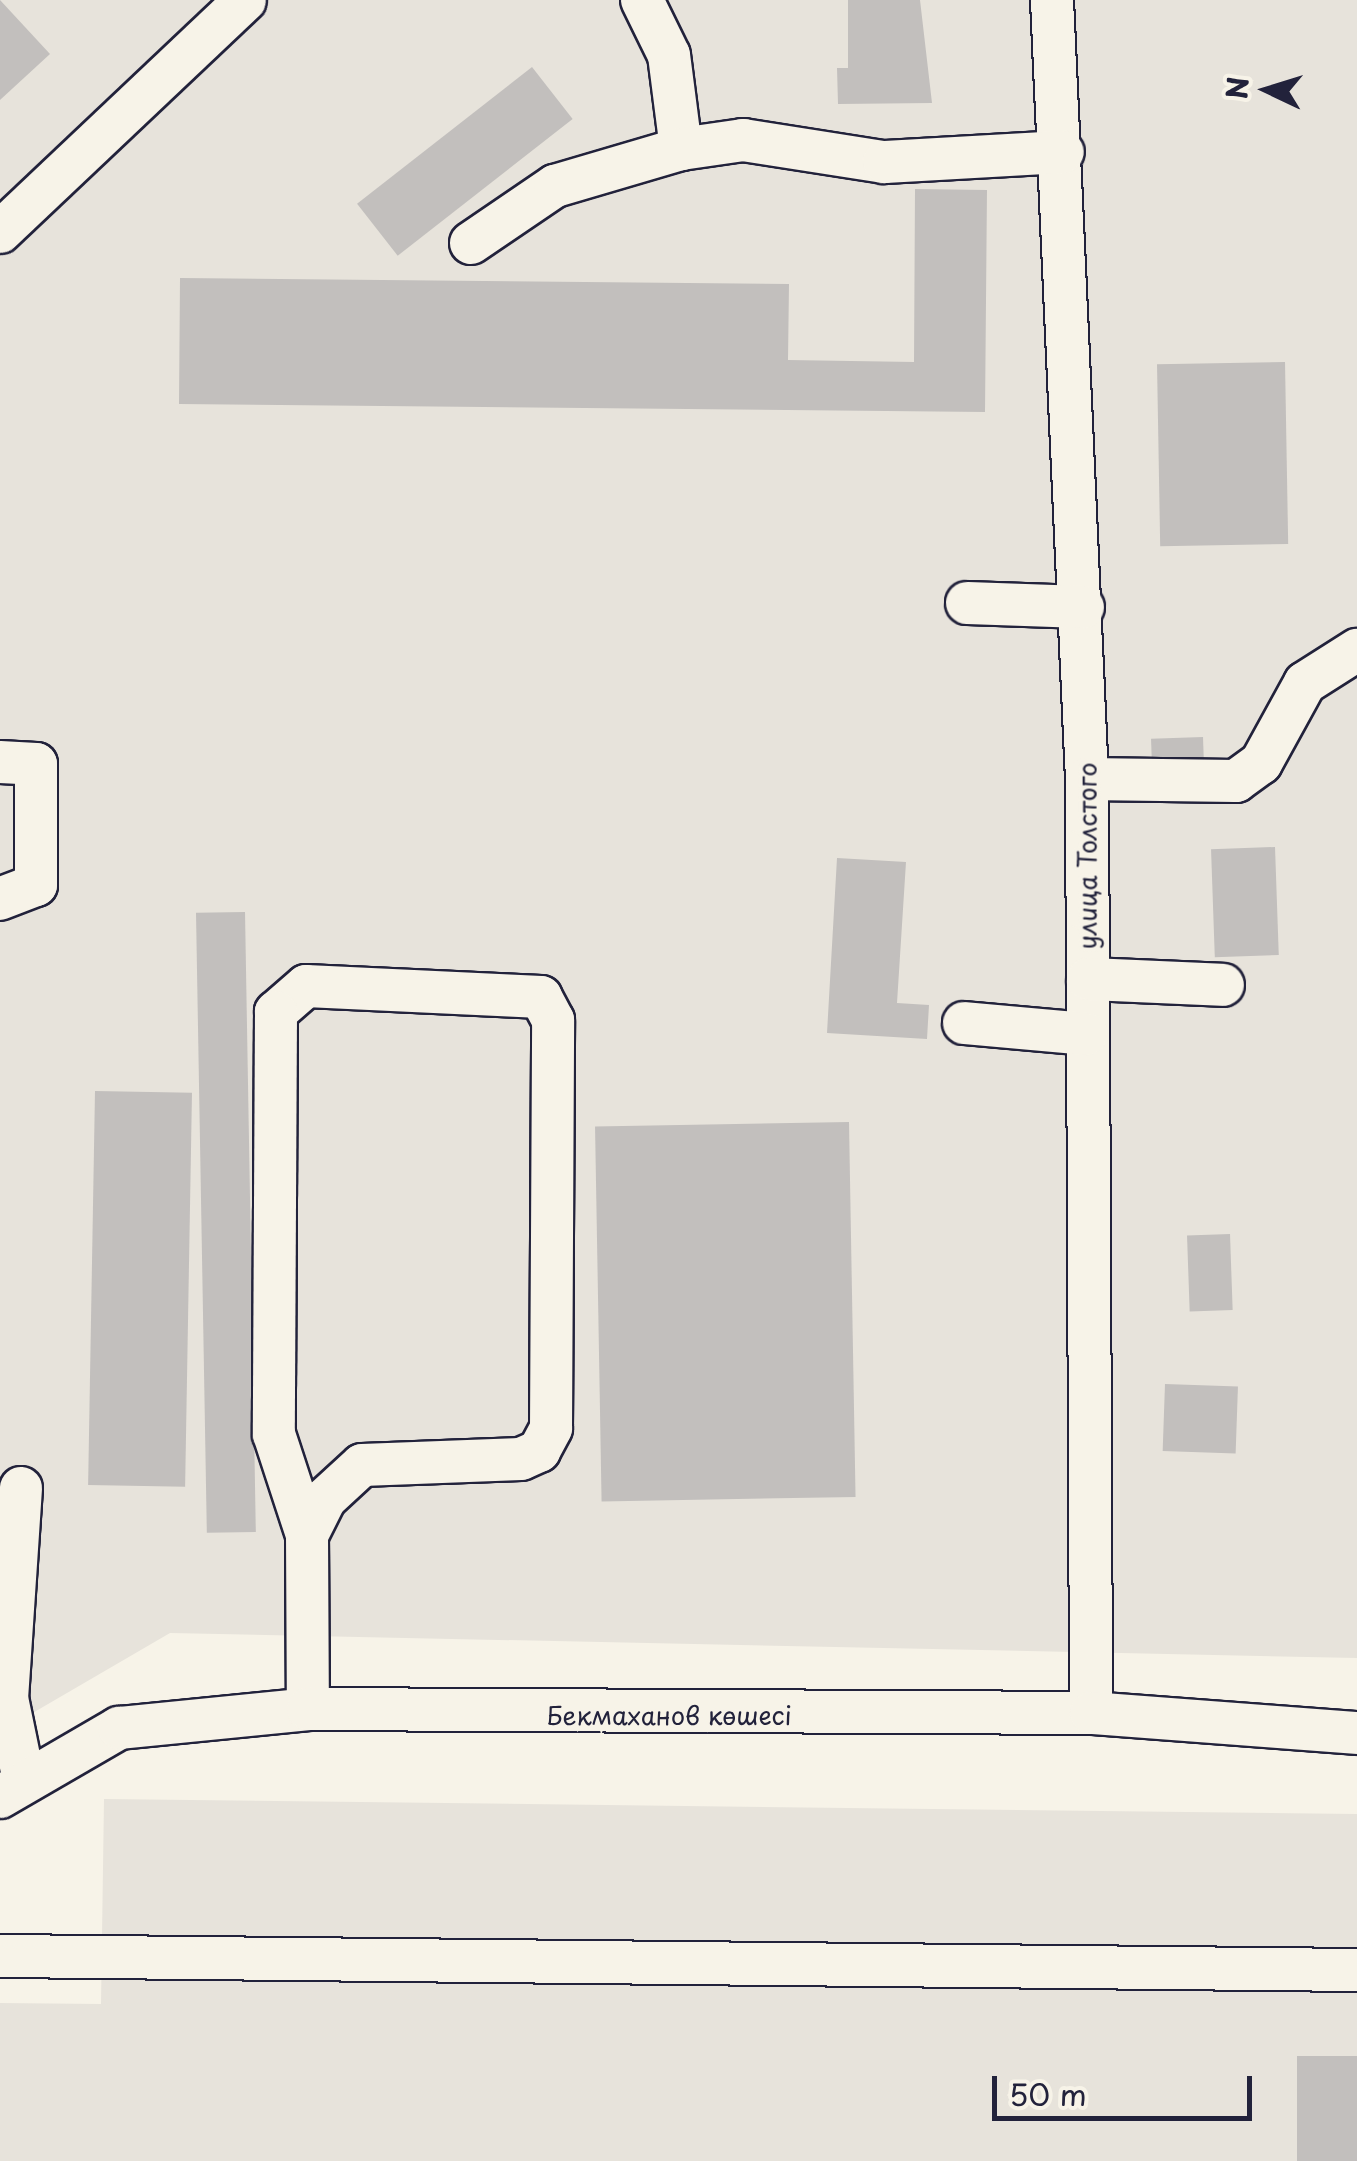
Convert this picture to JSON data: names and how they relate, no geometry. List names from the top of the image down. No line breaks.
{"streets":{"street":["улица Толстого","Бекмаханов көшесі"]},"crossings":[["улица Толстого","Бекмаханов көшесі"]],"scale_bar":"50 m","north":"left"}
